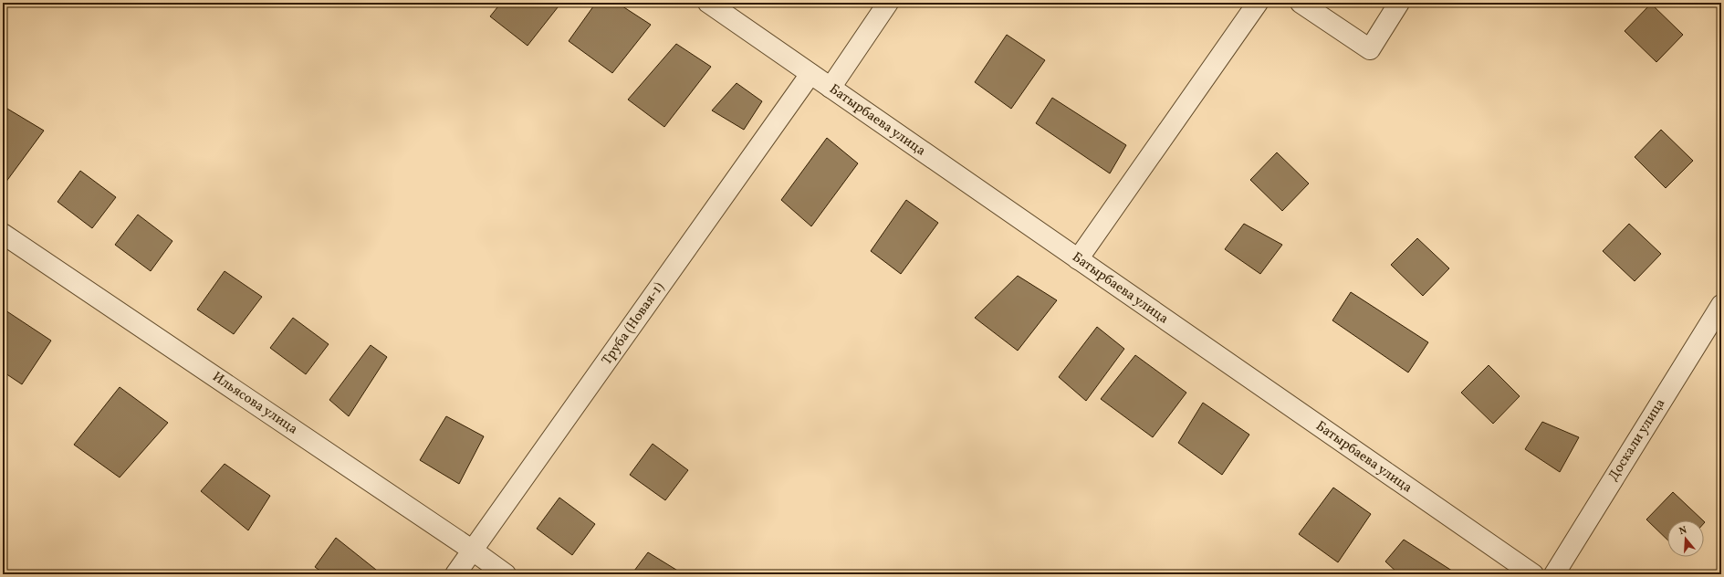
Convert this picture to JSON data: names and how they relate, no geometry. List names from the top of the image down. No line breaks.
{"streets":{"street":["Батырбаева улица","Труба (Новая-1)","Ильясова улица","Доскали улица"]},"crossings":[["Батырбаева улица","Труба (Новая-1)"],["Труба (Новая-1)","Ильясова улица"]],"north":"top"}
